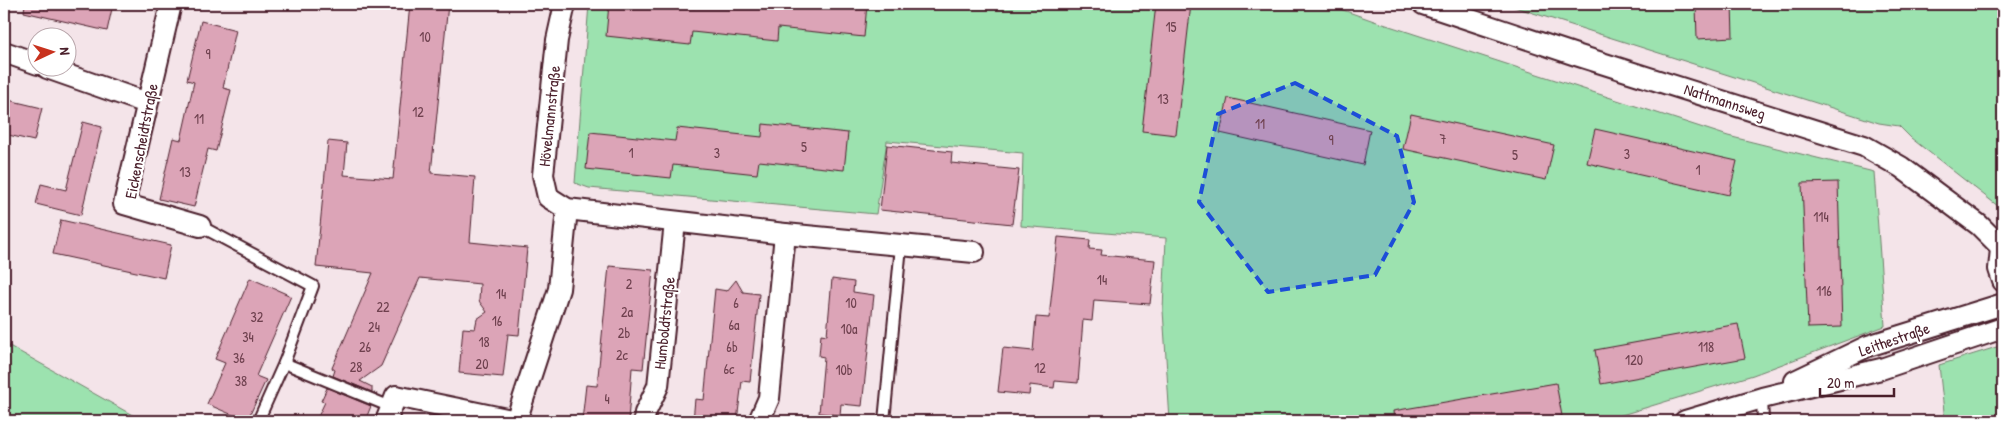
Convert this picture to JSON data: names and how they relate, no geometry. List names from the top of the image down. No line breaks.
{"streets":{"street":["Nattmannsweg","Hövelmannstraße","Eickenscheidtstraße","Humboldtstraße","Leithestraße"]},"house_numbers":["15","10","9","13","12","11","11","7","9","5","1","3","3","5","1","13","114","14","2","116","14","6","10","22","2a","32","16","6a","24","10a","2b","34","18","26","6b","118","2c","36","120","20","28","12","6c","10b","38","4"],"scale_bar":"20 m","north":"right"}
